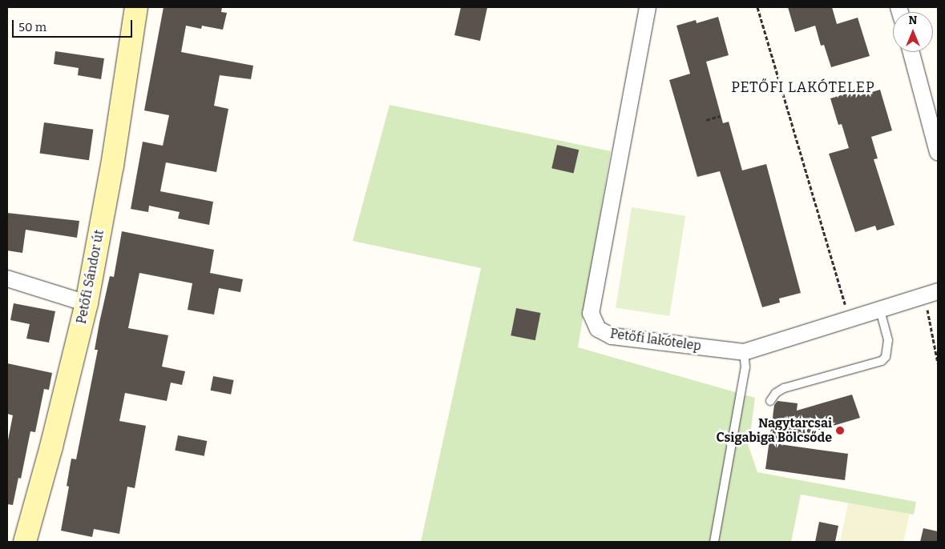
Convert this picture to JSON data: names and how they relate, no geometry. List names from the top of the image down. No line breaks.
{"streets":{"main road":["Petőfi Sándor út"],"street":["Petőfi lakótelep"]},"districts":["PETŐFI LAKÓTELEP"],"places":["Nagytarcsai Csigabiga Bölcsőde"],"scale_bar":"50 m","north":"top"}
